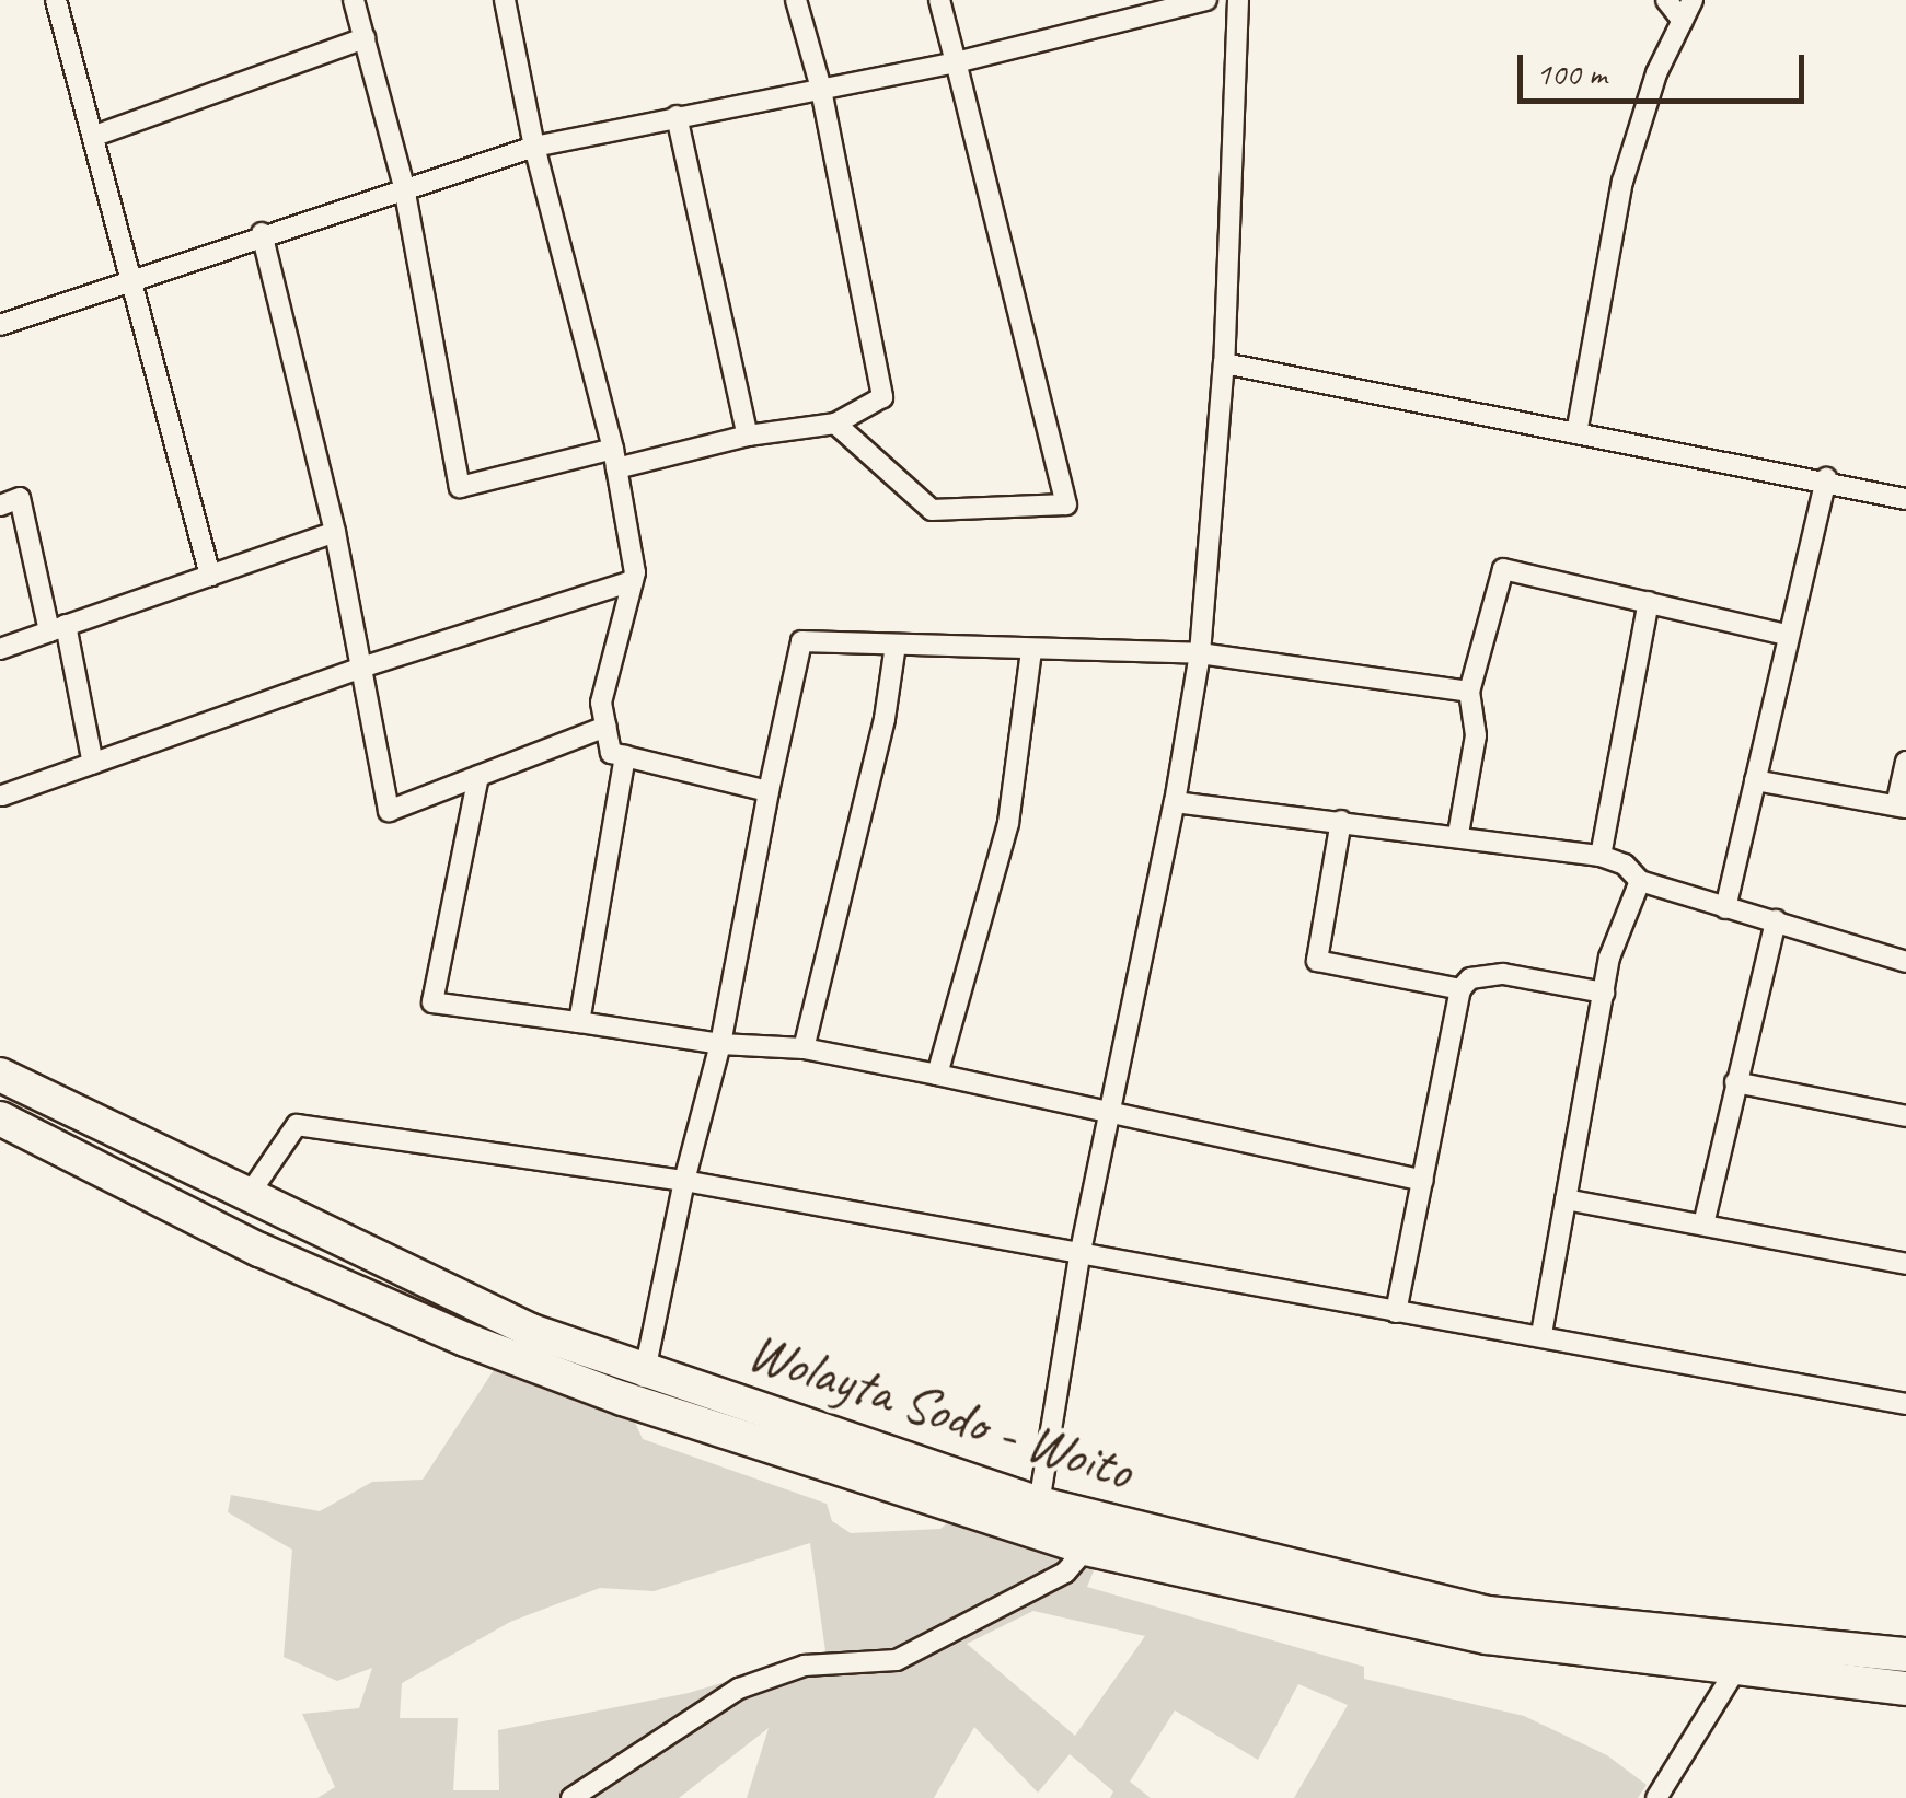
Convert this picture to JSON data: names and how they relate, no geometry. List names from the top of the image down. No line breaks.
{"streets":{"highway":["Wolayta Sodo - Woito"]},"scale_bar":"100 m"}
